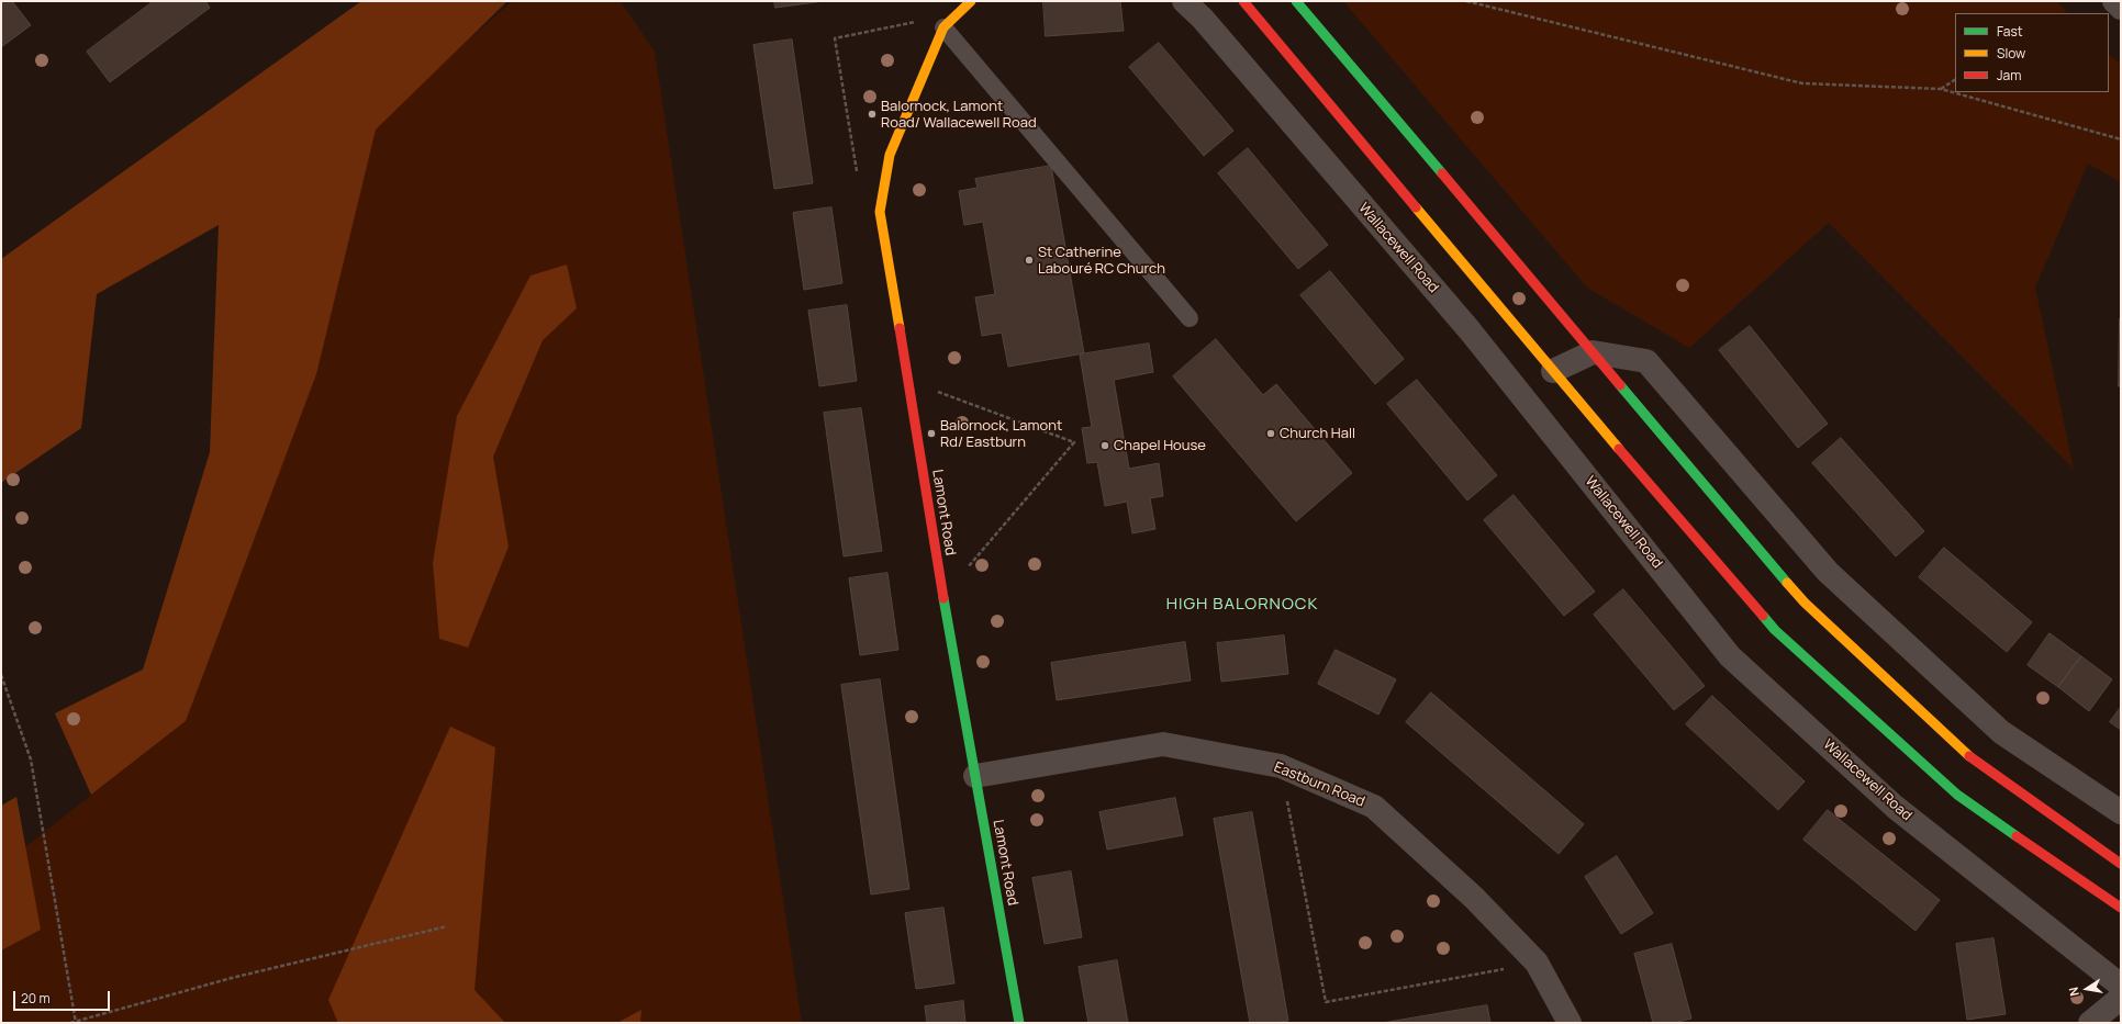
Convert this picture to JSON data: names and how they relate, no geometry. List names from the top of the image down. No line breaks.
{"streets":{"street":["Wallacewell Road","Lamont Road","Eastburn Road"]},"crossings":[["Lamont Road","Eastburn Road"]],"districts":["HIGH BALORNOCK"],"places":["Balornock, Lamont Road/ Wallacewell Road","St Catherine Labouré RC Church","Balornock, Lamont Rd/ Eastburn","Church Hall","Chapel House"],"legend":["Fast","Slow","Jam"],"scale_bar":"20 m","north":"left"}
